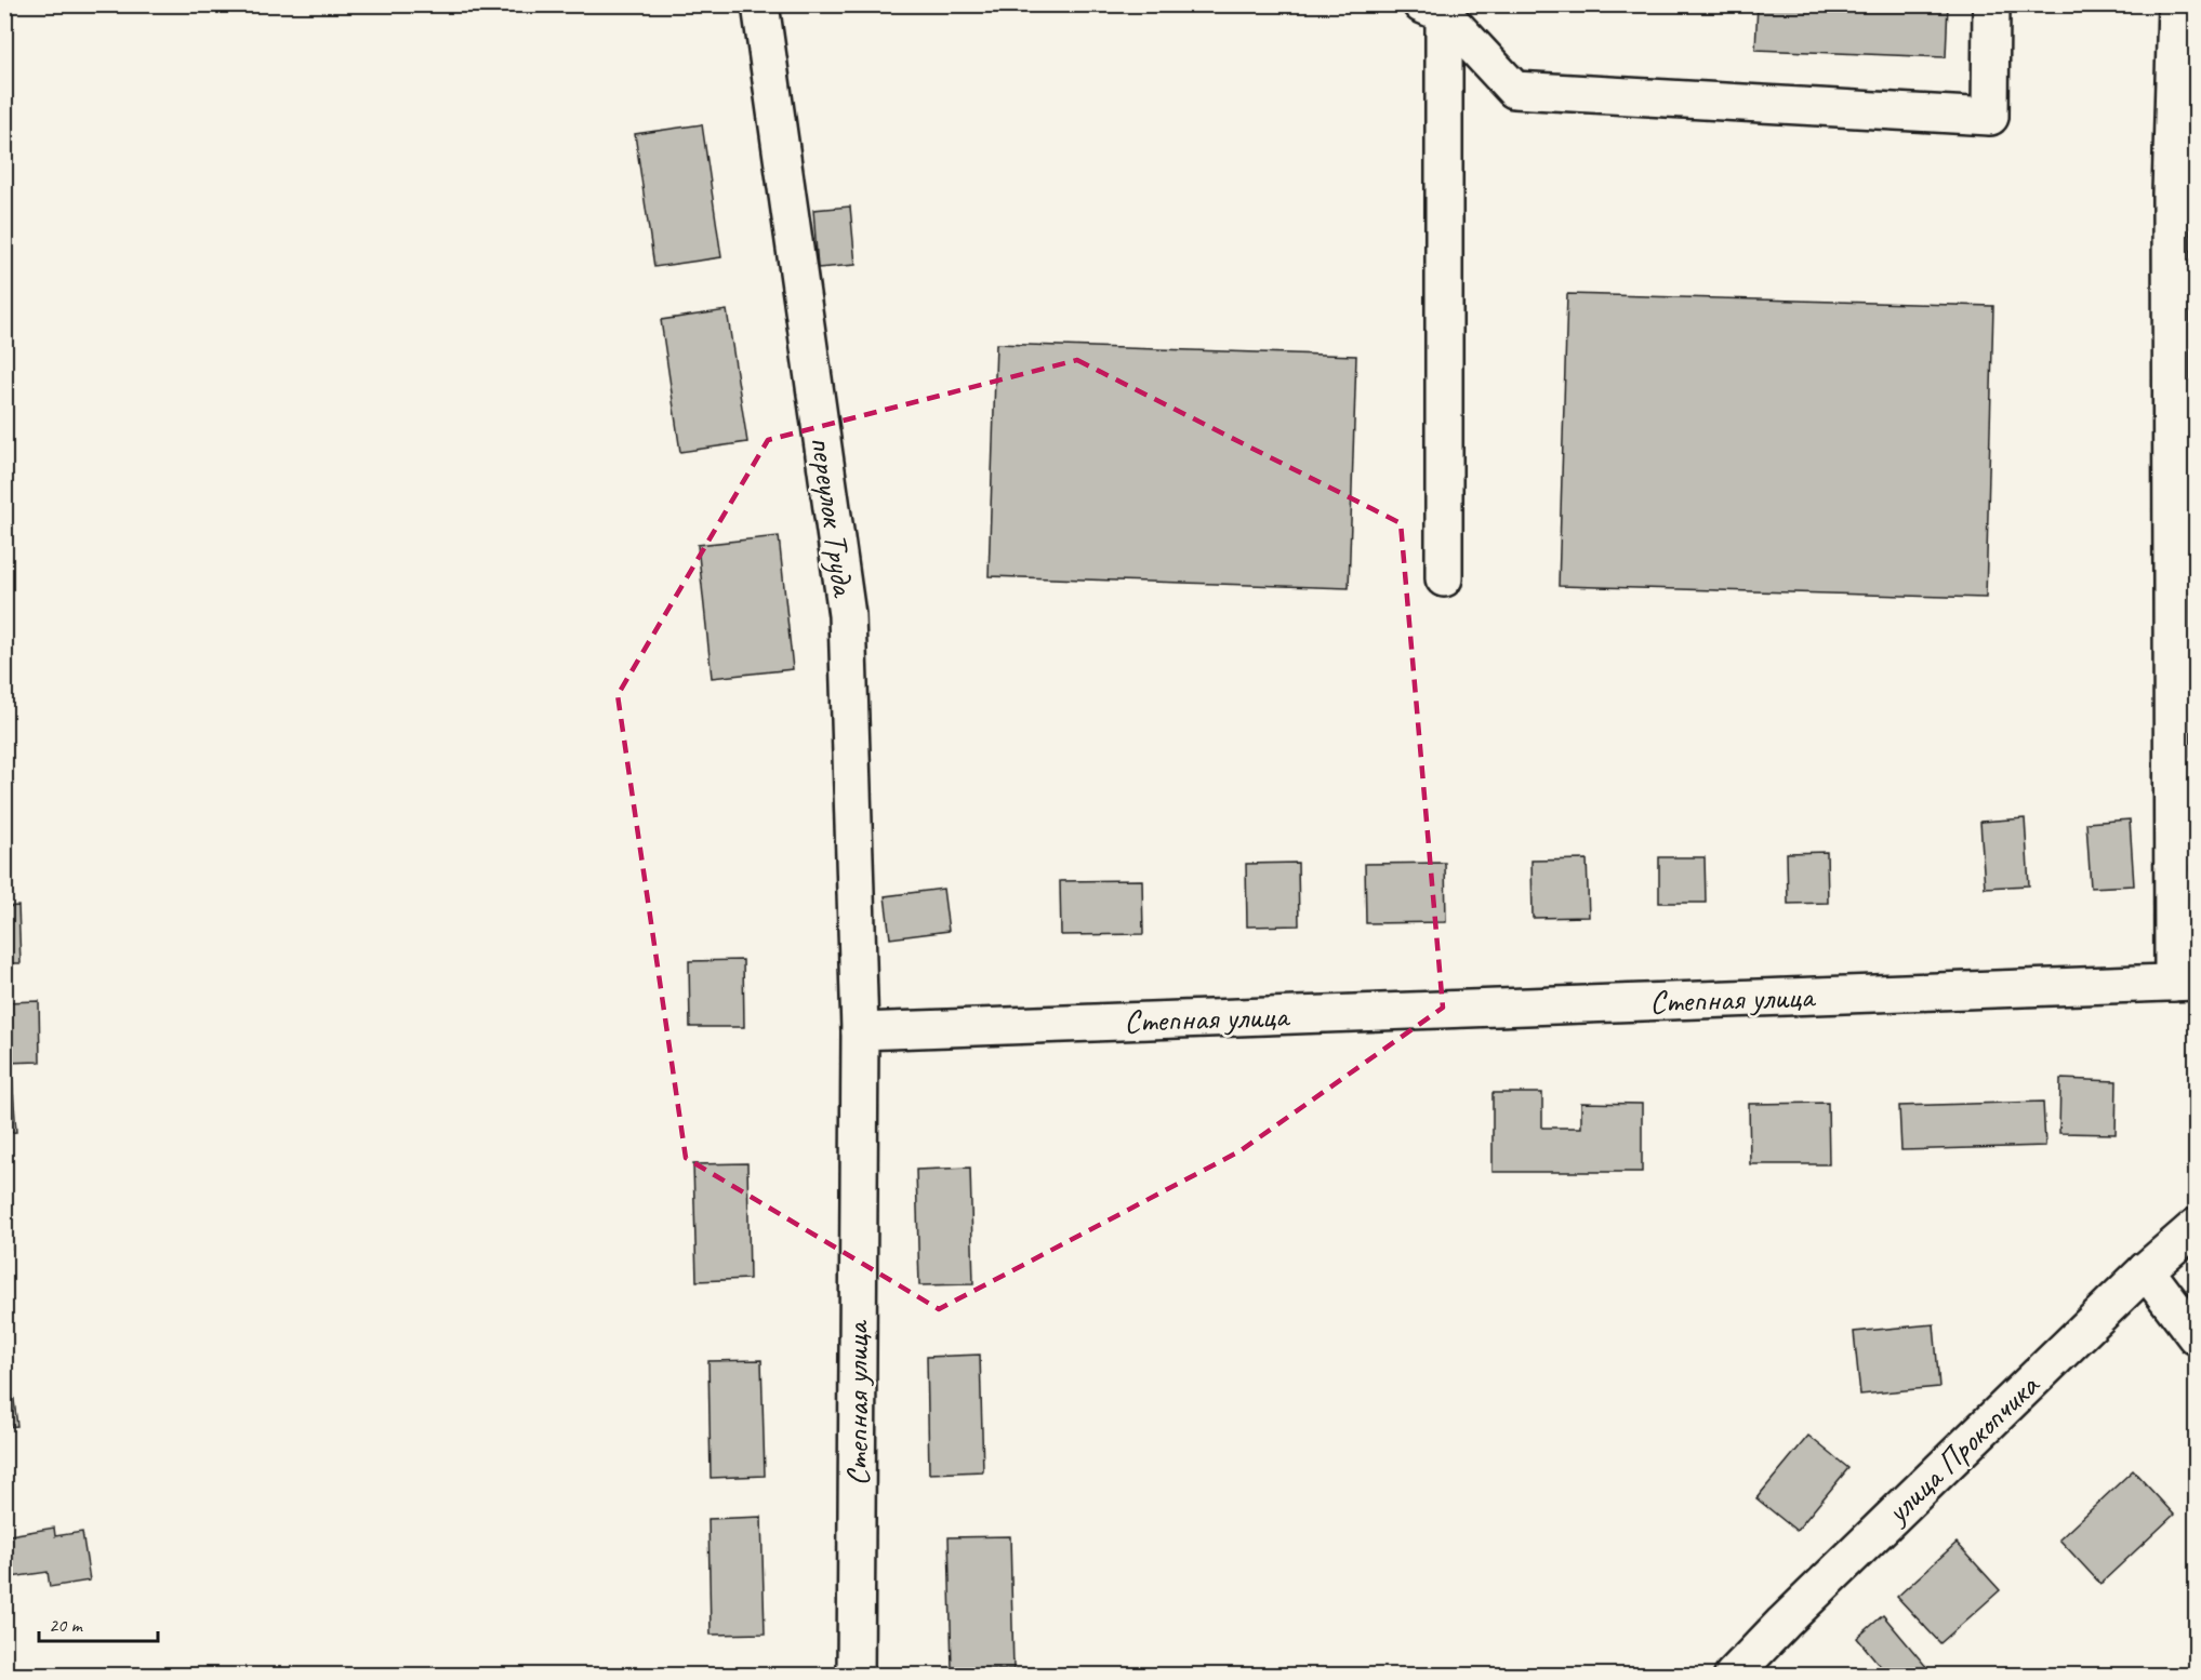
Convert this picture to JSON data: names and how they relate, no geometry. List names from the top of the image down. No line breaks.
{"streets":{"street":["переулок Труда","Степная улица","улица Прокопчика"]},"crossings":[["переулок Труда","Степная улица"]],"scale_bar":"20 m"}
